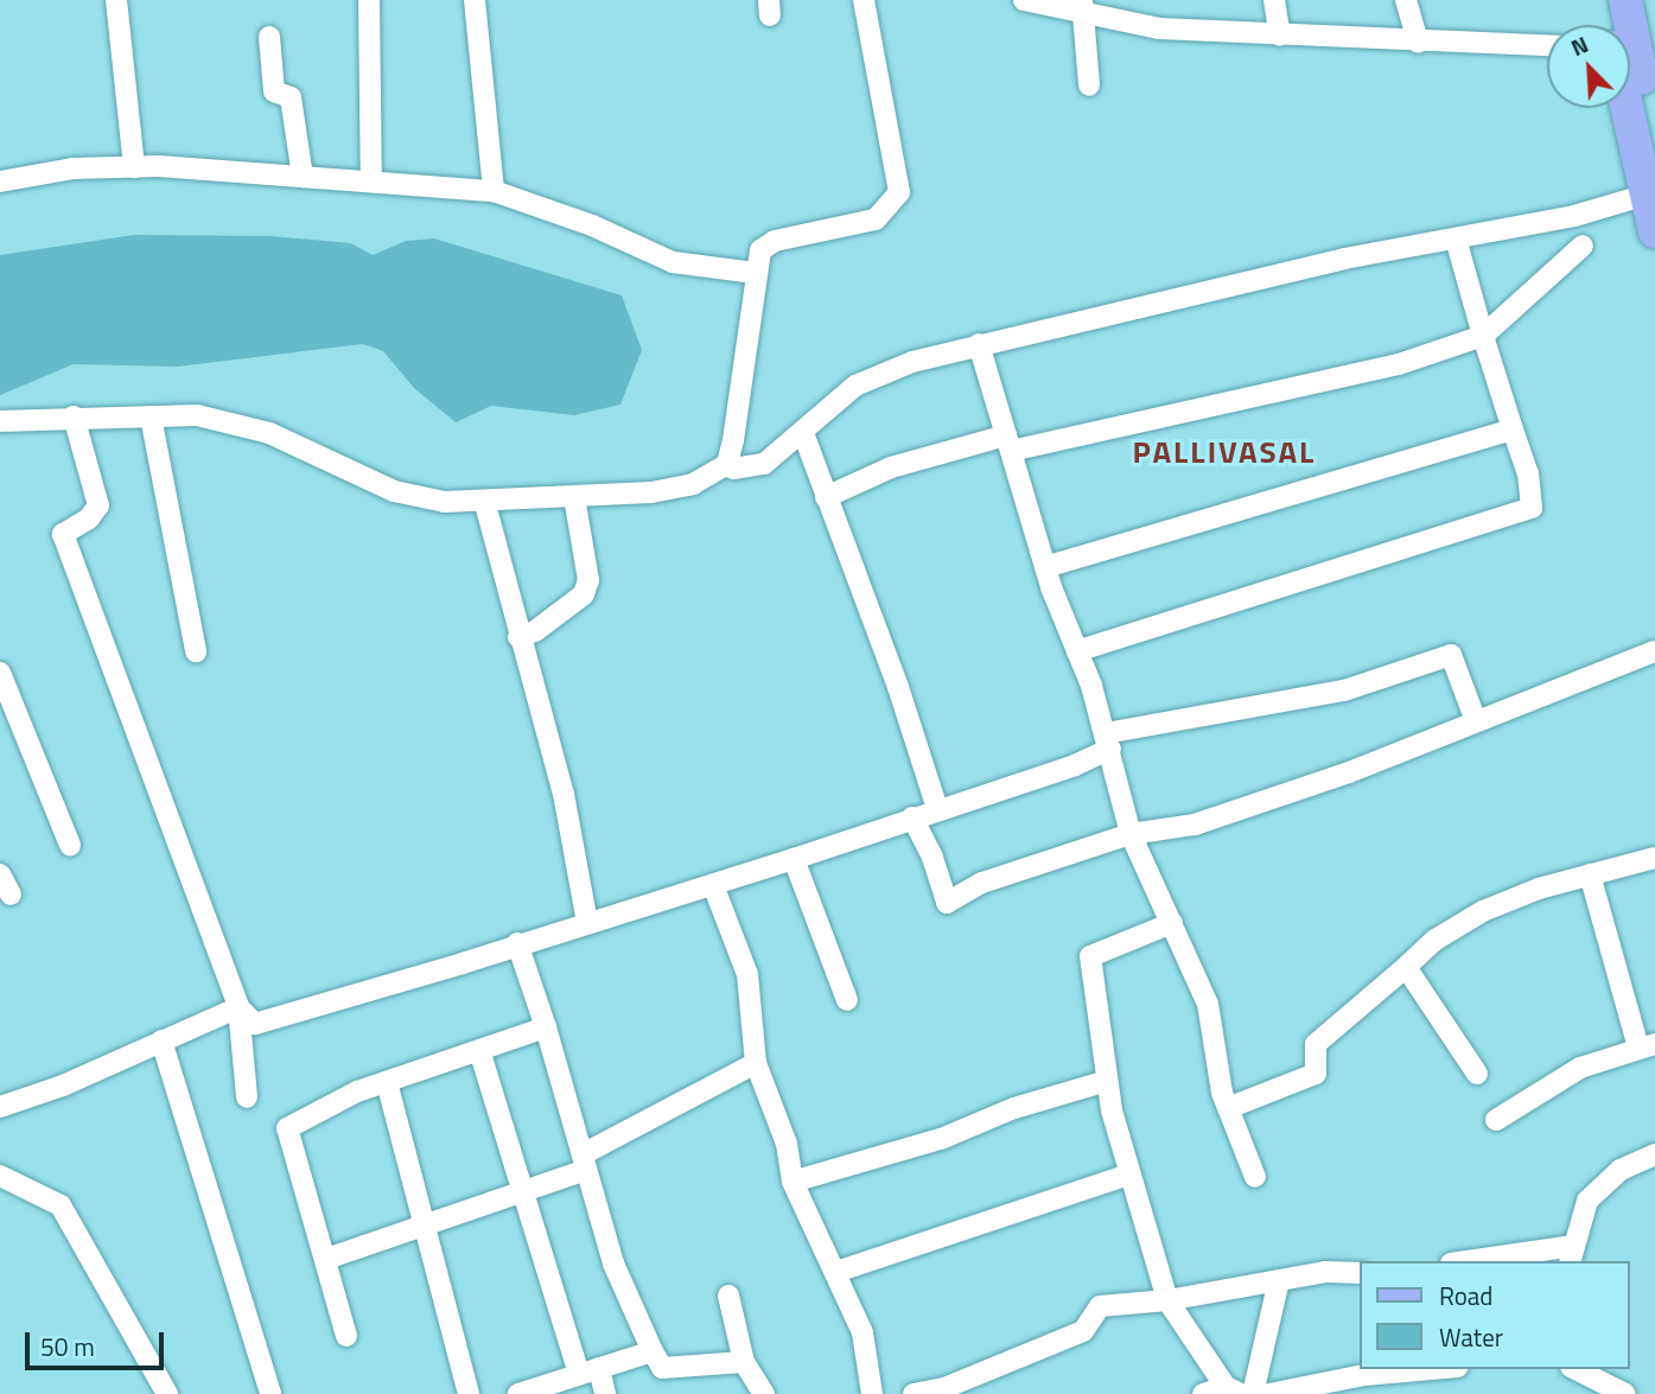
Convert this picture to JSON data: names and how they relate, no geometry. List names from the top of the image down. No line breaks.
{"districts":["PALLIVASAL"],"legend":["Road","Water"],"scale_bar":"50 m","north":"top left"}
